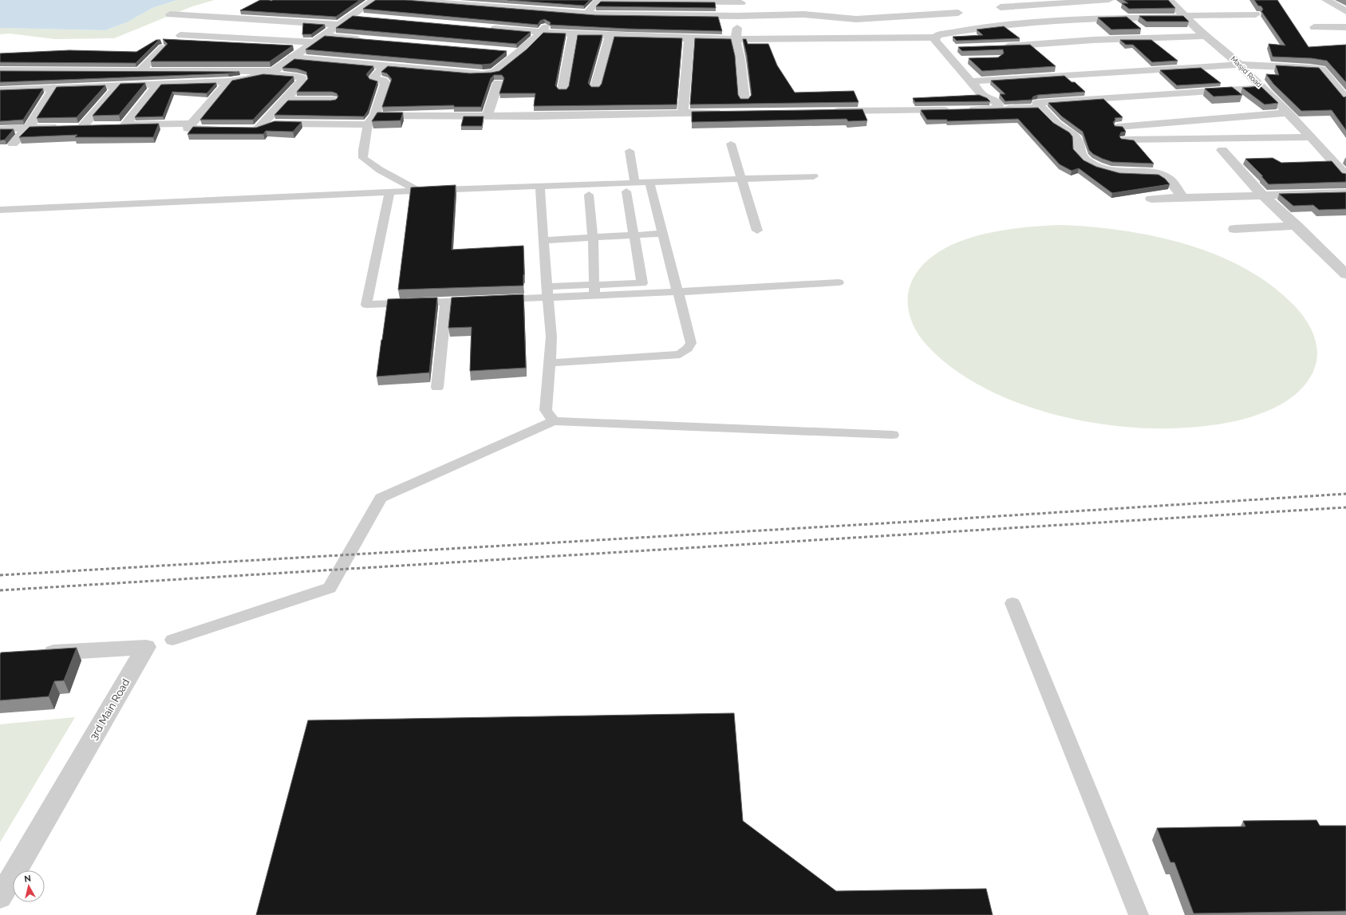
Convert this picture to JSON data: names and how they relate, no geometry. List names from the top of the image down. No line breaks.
{"streets":{"street":["Masjid Road","3rd Main Road"]},"north":"top"}
